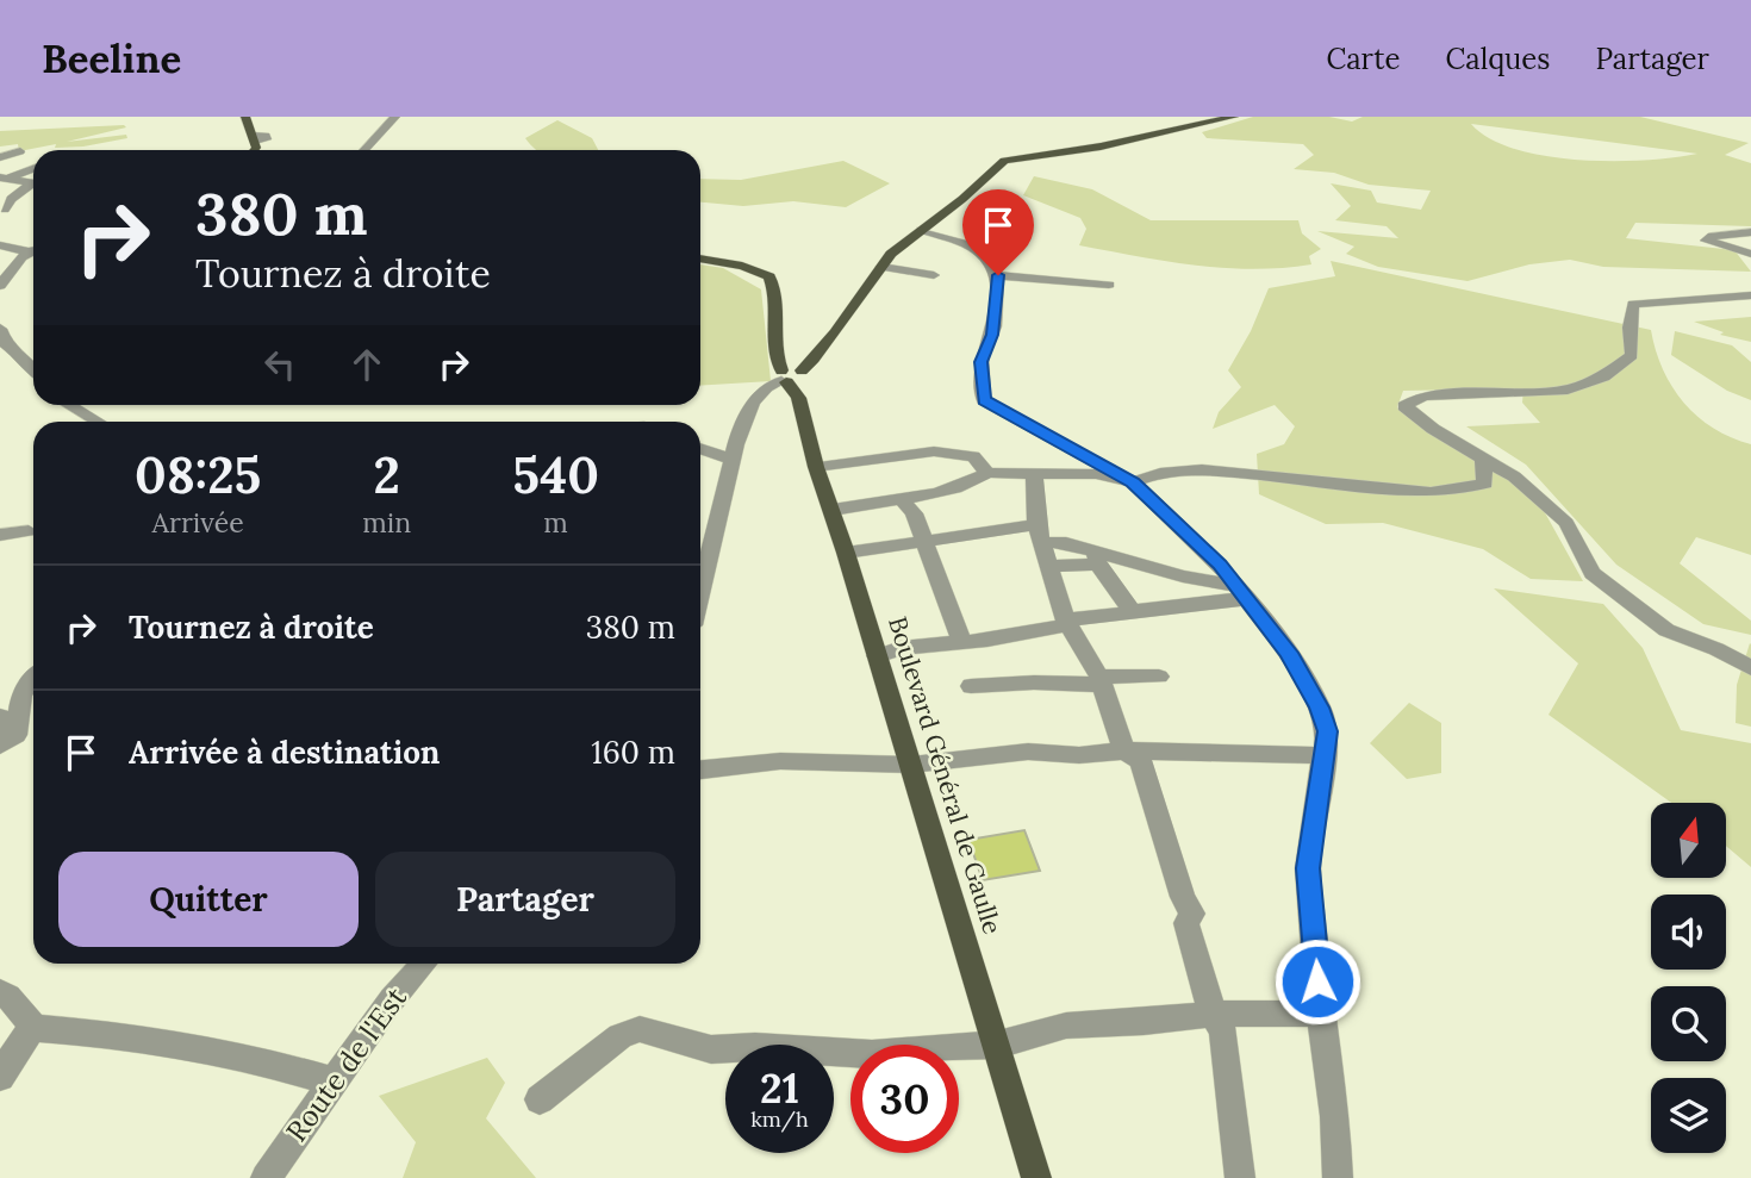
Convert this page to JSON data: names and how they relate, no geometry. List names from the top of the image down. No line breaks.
{"streets":{"main road":["Boulevard Général de Gaulle"],"street":["Route de l'Est"]},"north":"top","page":{"header":"Beeline","nav":["Carte","Calques","Partager"],"turn":["380 m","Tournez à droite"],"eta":["08:25","Arrivée","2","min","540","m"],"list":[{"name":"Tournez à droite","value":"380 m"},{"name":"Arrivée à destination","value":"160 m"}],"buttons":["Quitter","Partager"],"speed":"21 km/h","limit":"30"}}
